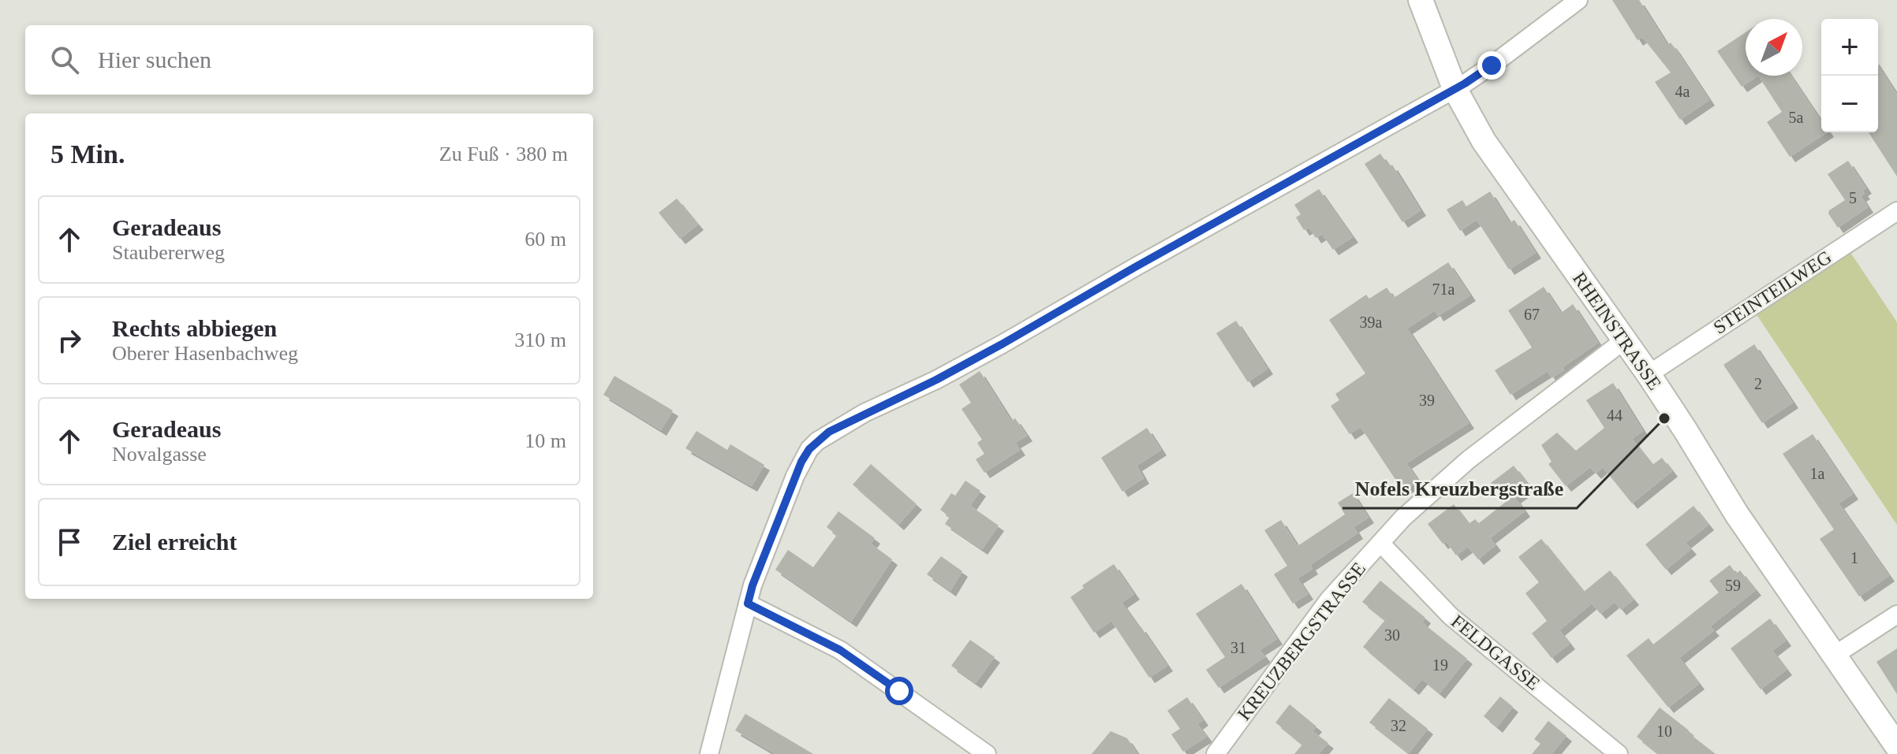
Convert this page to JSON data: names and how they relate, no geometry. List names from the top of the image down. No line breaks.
{"streets":{"main road":["RHEINSTRASSE"],"street":["STEINTEILWEG","KREUZBERGSTRASSE","FELDGASSE"]},"crossings":[["STEINTEILWEG","RHEINSTRASSE"],["RHEINSTRASSE","KREUZBERGSTRASSE"],["KREUZBERGSTRASSE","FELDGASSE"]],"places":["Nofels Kreuzbergstraße"],"house_numbers":["4a","5a","5","71a","67","39a","2","39","44","1a","1","59","30","31","19","32","10"],"north":"top right","page":{"map_buttons":["+","−"],"search":"Hier suchen","heading":["5 Min.","Zu Fuß · 380 m"],"list":[["Geradeaus","Staubererweg","60 m"],["Rechts abbiegen","Oberer Hasenbachweg","310 m"],["Geradeaus","Novalgasse","10 m"],"Ziel erreicht"]}}
